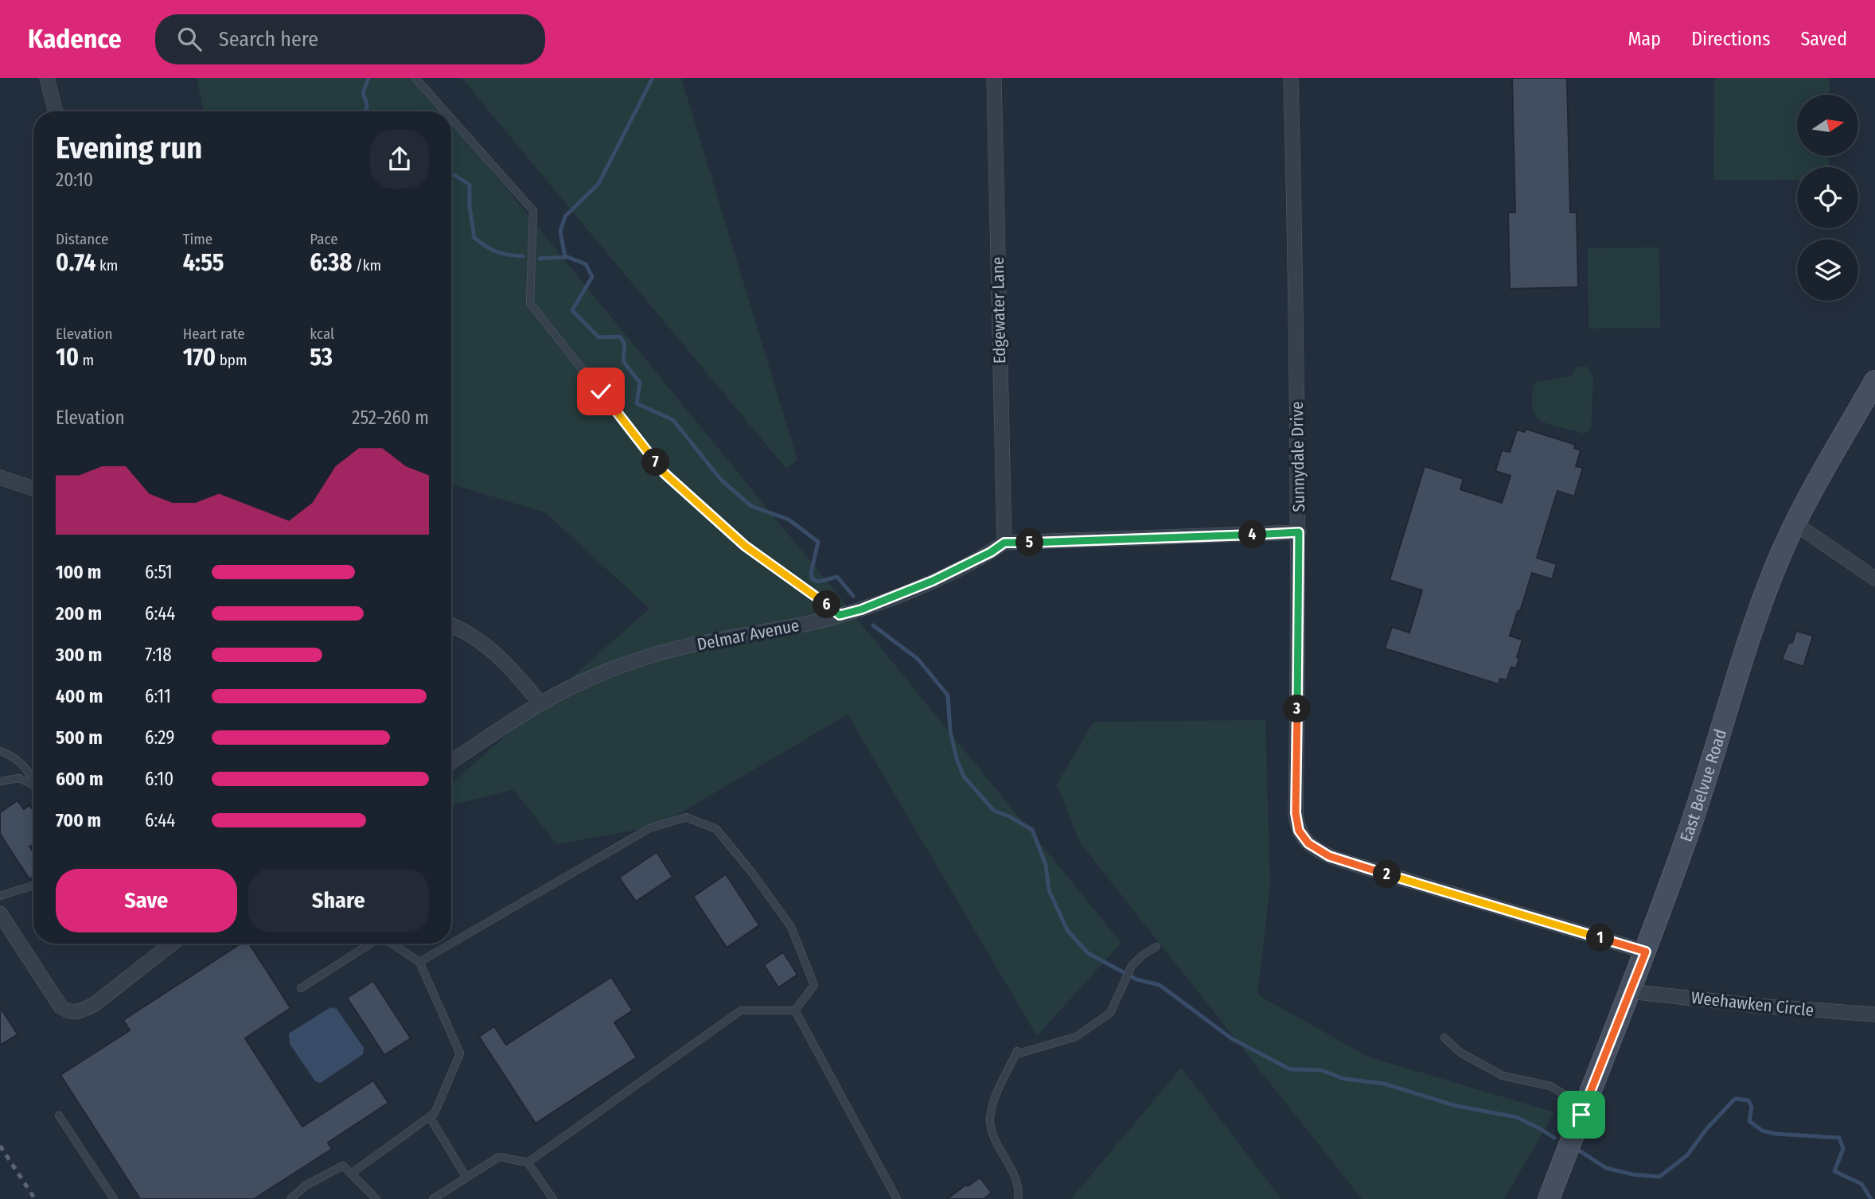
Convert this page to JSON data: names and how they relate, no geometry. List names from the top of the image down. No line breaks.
{"streets":{"street":["Edgewater Lane","Sunnydale Drive","Delmar Avenue","East Belvue Road","Weehawken Circle"]},"crossings":[["Edgewater Lane","Delmar Avenue"],["Sunnydale Drive","Delmar Avenue"],["Sunnydale Drive","East Belvue Road"],["East Belvue Road","Weehawken Circle"]],"north":"right","page":{"header":"Kadence","search":"Search here","nav":["Map","Directions","Saved"],"heading":["Evening run","20:10"],"stats":[["Distance","0.74 km"],["Time","4:55"],["Pace","6:38 /km"],["Elevation","10 m"],["Heart rate","170 bpm"],["kcal","53"]],"chart":["Elevation","252–260 m"],"pins":["7","4","5","6","3","2","1"],"list":[{"name":"100 m","note":"6:51"},{"name":"200 m","note":"6:44"},{"name":"300 m","note":"7:18"},{"name":"400 m","note":"6:11"},{"name":"500 m","note":"6:29"},{"name":"600 m","note":"6:10"},{"name":"700 m","note":"6:44"}],"buttons":["Save","Share"]}}
